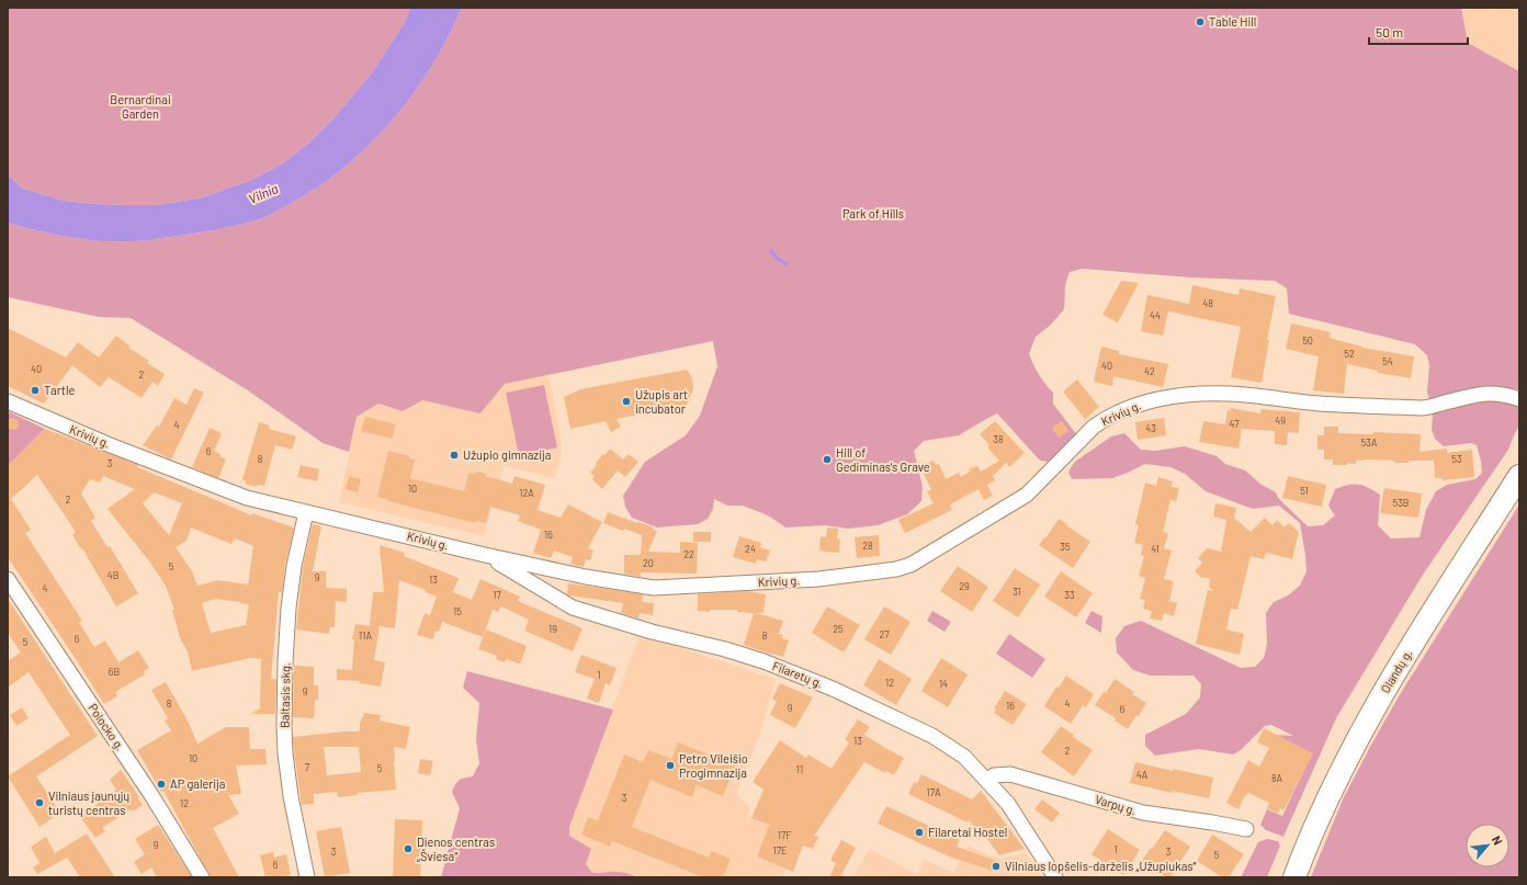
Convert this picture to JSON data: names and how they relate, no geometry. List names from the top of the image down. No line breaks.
{"streets":{"main road":["Olandų g."],"street":["Krivių g.","Filaretų g.","Baltasis skg.","Polocko g.","Varpų g."]},"crossings":[["Krivių g.","Filaretų g."],["Krivių g.","Baltasis skg."],["Filaretų g.","Varpų g."]],"water":["Vilnia"],"parks":["Bernardinai Garden","Park of Hills"],"places":["Table Hill","Tartle","Užupis art incubator","Užupio gimnazija","Hill of Gediminas's Grave","Petro Vileišio Progimnazija","AP galerija","Vilniaus jaunųjų turistų centras","Filaretai Hostel","Dienos centras „Šviesa“","Vilniaus lopšelis-darželis „Užupiukas“"],"house_numbers":["48","44","50","52","54","40","40","42","2","49","47","4","43","38","53A","6","8","53","3","10","51","12A","2","53B","16","28","35","24","41","22","20","5","4B","9","13","29","4","31","17","33","15","19","25","27","11A","8","6","5","6B","1","12","14","9","8","4","16","9","6","13","2","10","7","5","11","4A","8A","17A","3","12","17F","9","1","17E","3","3","5","6"],"scale_bar":"50 m","north":"top right"}
